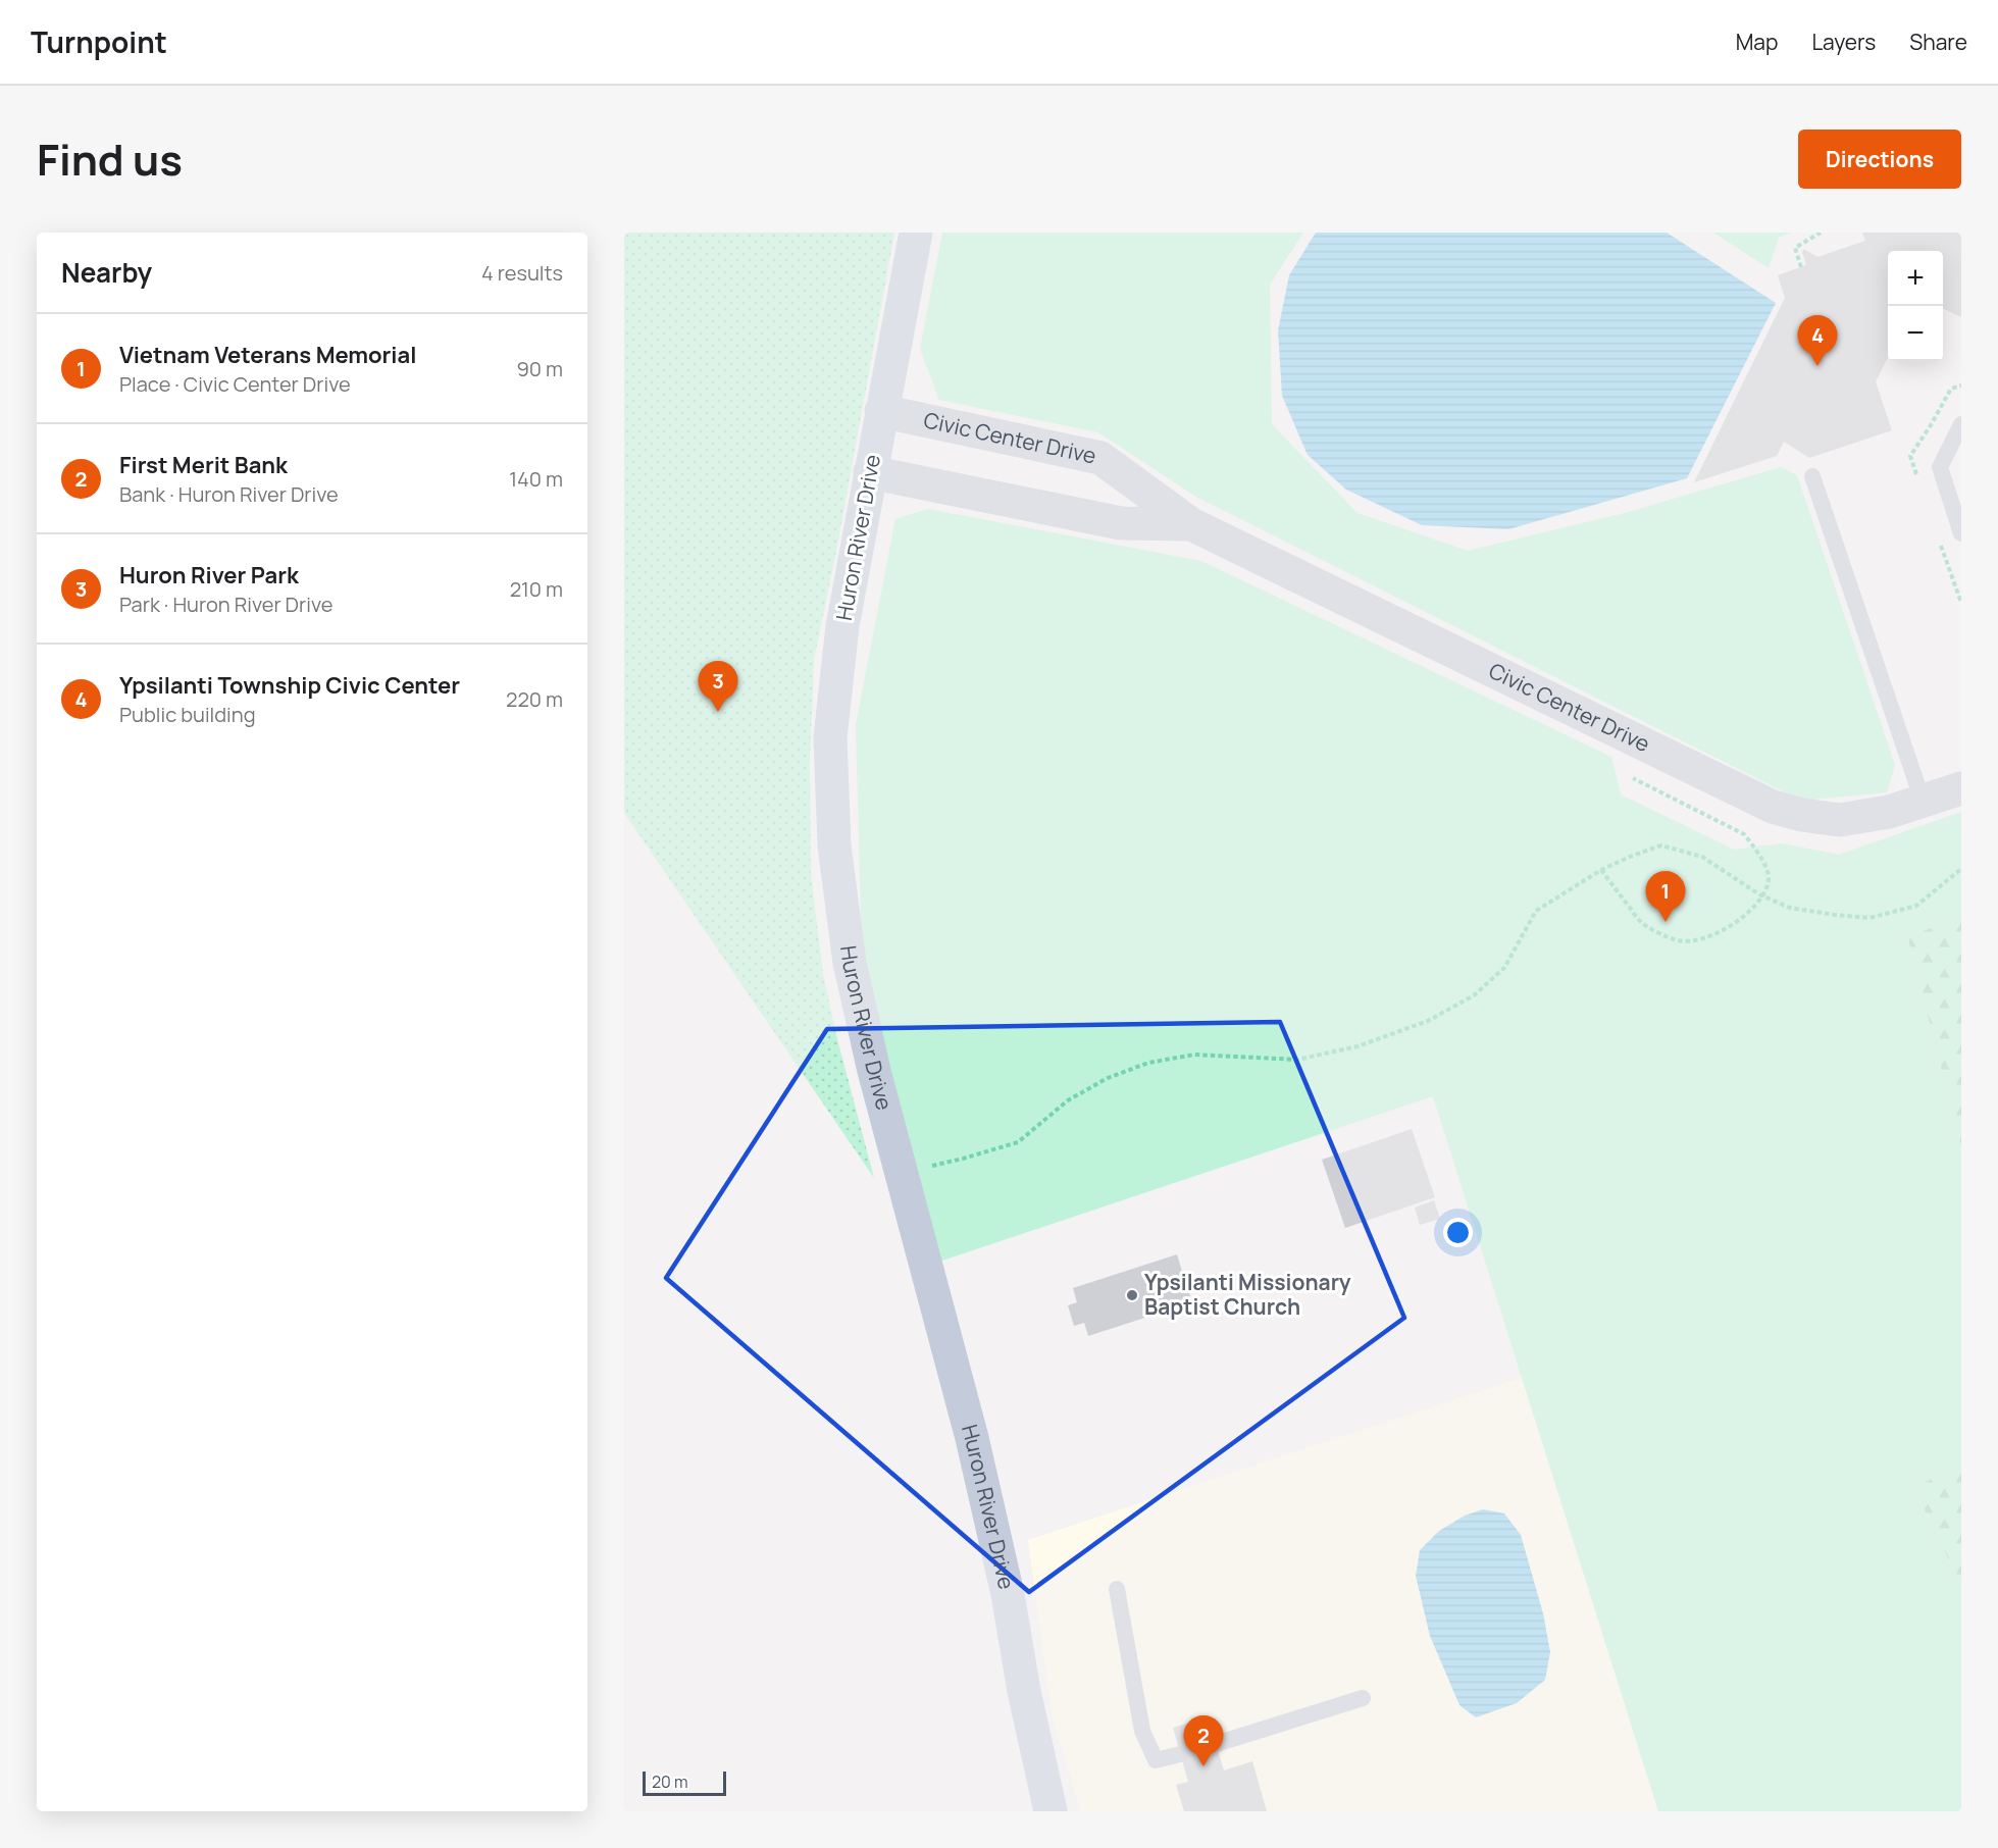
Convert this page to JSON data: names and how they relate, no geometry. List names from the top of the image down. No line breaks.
{"streets":{"main road":["Huron River Drive"],"street":["Civic Center Drive"]},"crossings":[["Civic Center Drive","Huron River Drive"]],"places":["Ypsilanti Missionary Baptist Church"],"scale_bar":"20 m","page":{"header":"Turnpoint","nav":["Map","Layers","Share"],"title":"Find us","buttons":"Directions","heading":["Nearby","4 results"],"map_buttons":["+","−"],"list":[{"mark":"1","name":"Vietnam Veterans Memorial","note":"Place · Civic Center Drive","value":"90 m"},{"mark":"2","name":"First Merit Bank","note":"Bank · Huron River Drive","value":"140 m"},{"mark":"3","name":"Huron River Park","note":"Park · Huron River Drive","value":"210 m"},{"mark":"4","name":"Ypsilanti Township Civic Center","note":"Public building","value":"220 m"}],"pins":["4","3","1","2"],"scale":"20 m"}}
